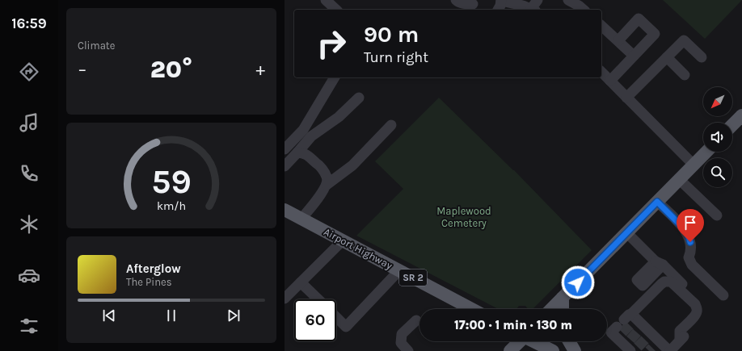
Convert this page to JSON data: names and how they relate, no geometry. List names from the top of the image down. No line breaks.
{"streets":{"main road":["Airport Highway","SR 2"]},"parks":["Maplewood Cemetery"],"north":"bottom left","page":{"tabs":"16:59","tile":"Climate","turn":["90 m","Turn right"],"heat":["−","20°","+"],"song":["Afterglow","The Pines"],"limit":"60","trip":"17:00 · 1 min · 130 m","gauge":["59","km/h"]}}
